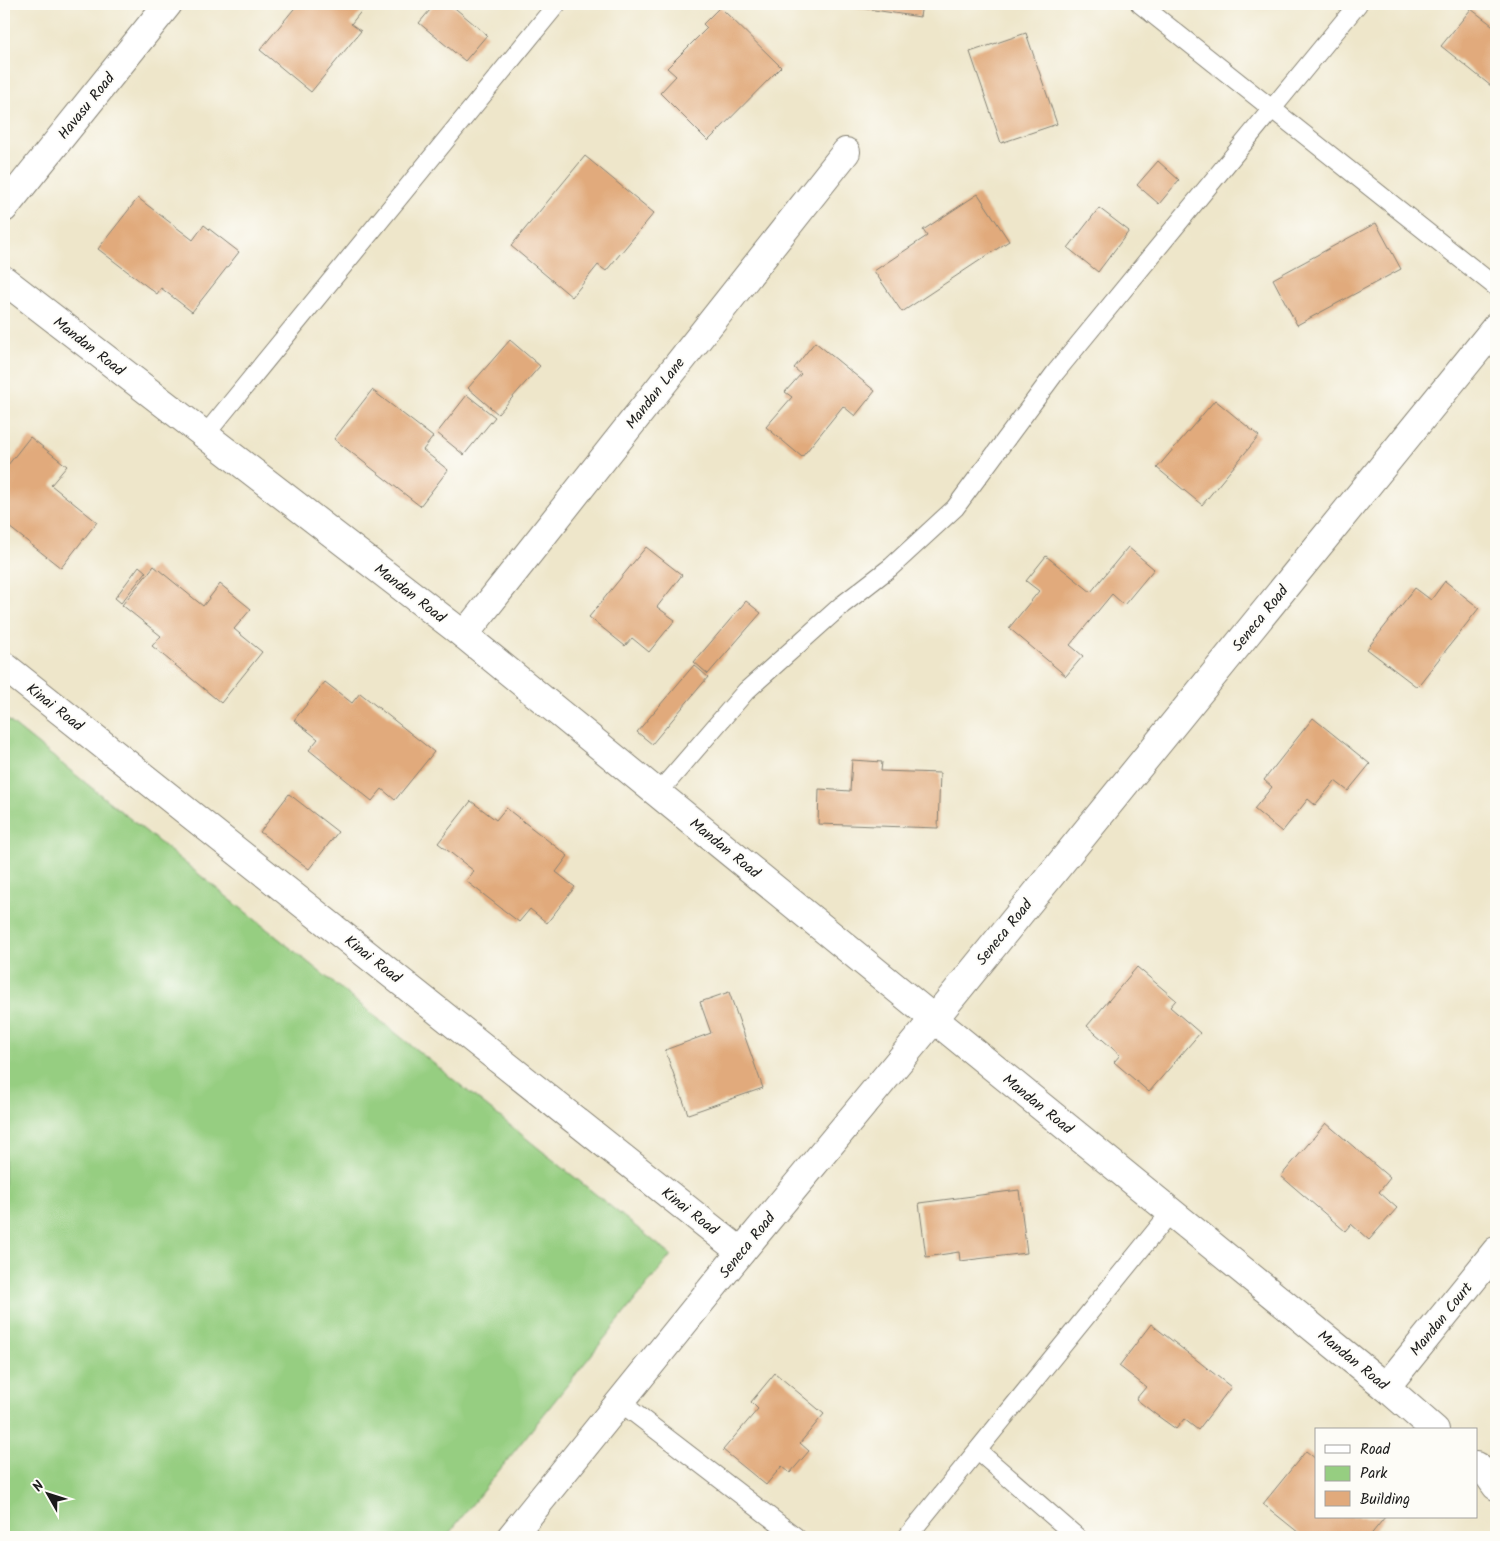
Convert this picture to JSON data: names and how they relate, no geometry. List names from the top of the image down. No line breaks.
{"streets":{"street":["Havasu Road","Mandan Road","Mandan Lane","Seneca Road","Kinai Road","Mandan Court"]},"crossings":[["Mandan Road","Mandan Lane"],["Mandan Road","Seneca Road"],["Mandan Road","Mandan Court"],["Seneca Road","Kinai Road"]],"legend":["Road","Park","Building"],"north":"top left"}
